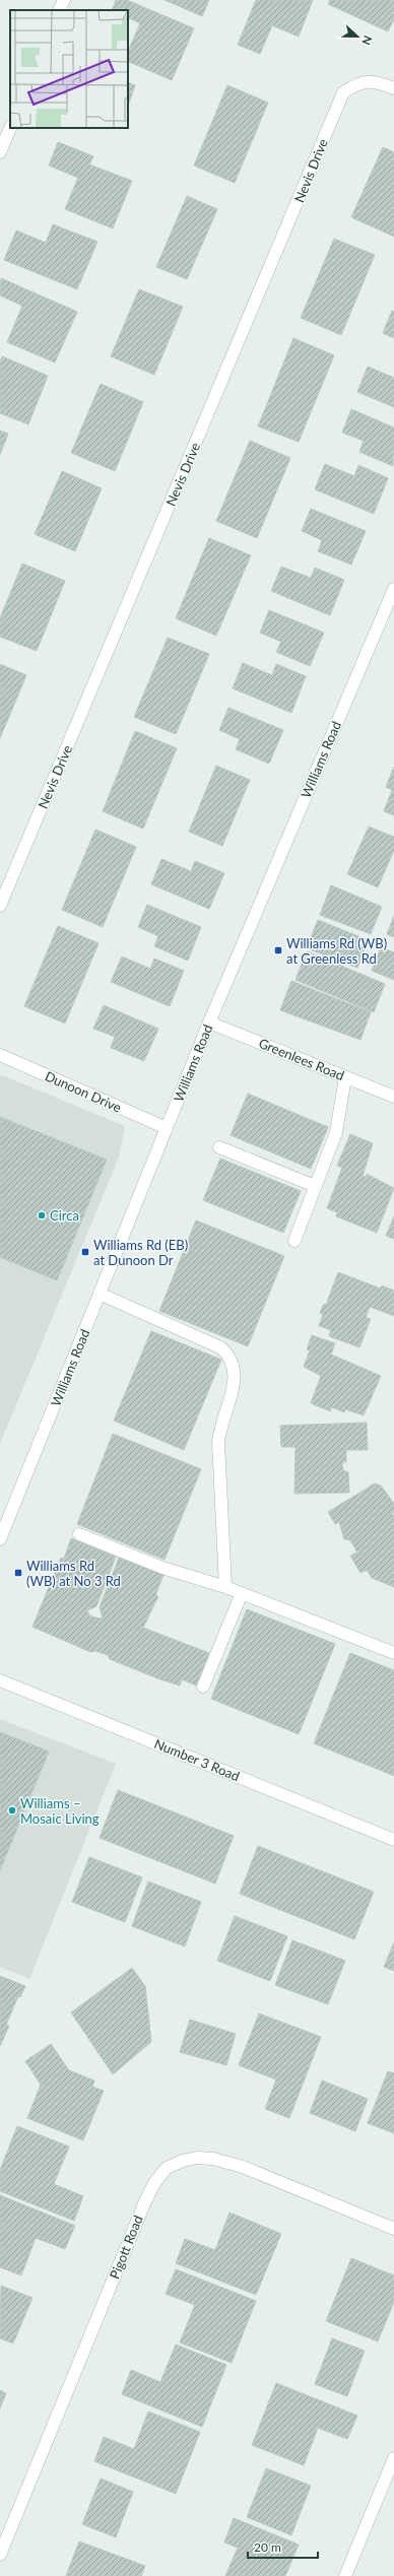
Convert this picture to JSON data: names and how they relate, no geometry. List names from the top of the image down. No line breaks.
{"streets":{"street":["Nevis Drive","Williams Road","Greenlees Road","Dunoon Drive","Number 3 Road","Pigott Road"]},"crossings":[["Williams Road","Greenlees Road"],["Williams Road","Dunoon Drive"]],"places":{"transit":["Williams Rd (WB) at Greenless Rd","Williams Rd (EB) at Dunoon Dr","Williams Rd (WB) at No 3 Rd"],"other":["Circa","Williams – Mosaic Living"]},"scale_bar":"20 m","north":"right"}
